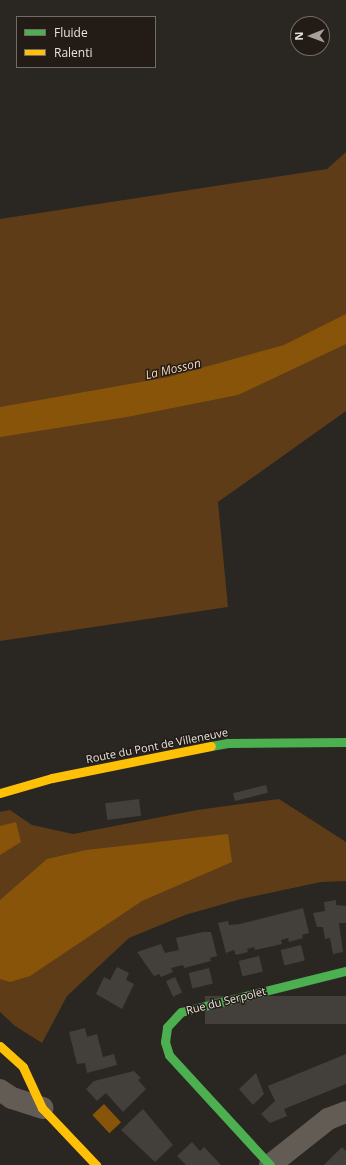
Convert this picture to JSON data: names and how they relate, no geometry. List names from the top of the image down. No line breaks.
{"streets":{"street":["Route du Pont de Villeneuve","Rue du Serpolet"]},"water":["La Mosson"],"legend":["Fluide","Ralenti"],"north":"left"}
